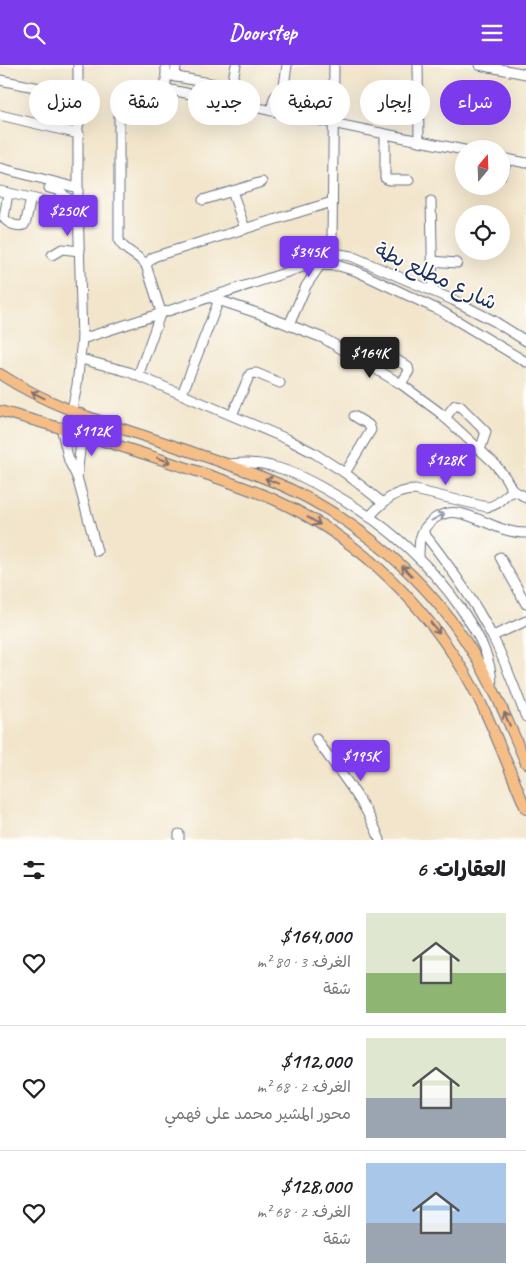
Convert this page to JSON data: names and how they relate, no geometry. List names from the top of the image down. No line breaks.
{"streets":{"street":["شارع مطلع بطة"]},"north":"top","page":{"header":"Doorstep","chip":["شراء","إيجار","تصفية","جديد","شقة","منزل"],"price":["$250K","$345K","$164K","$112K","$128K","$195K"],"heading":"العقارات: 6","list":[{"name":"$164,000","note":"الغرف: 3 · 80 m² · شقة"},{"name":"$112,000","note":"الغرف: 2 · 68 m² · محور المشير محمد على فهمي"},{"name":"$128,000","note":"الغرف: 2 · 68 m² · شقة"}]}}
